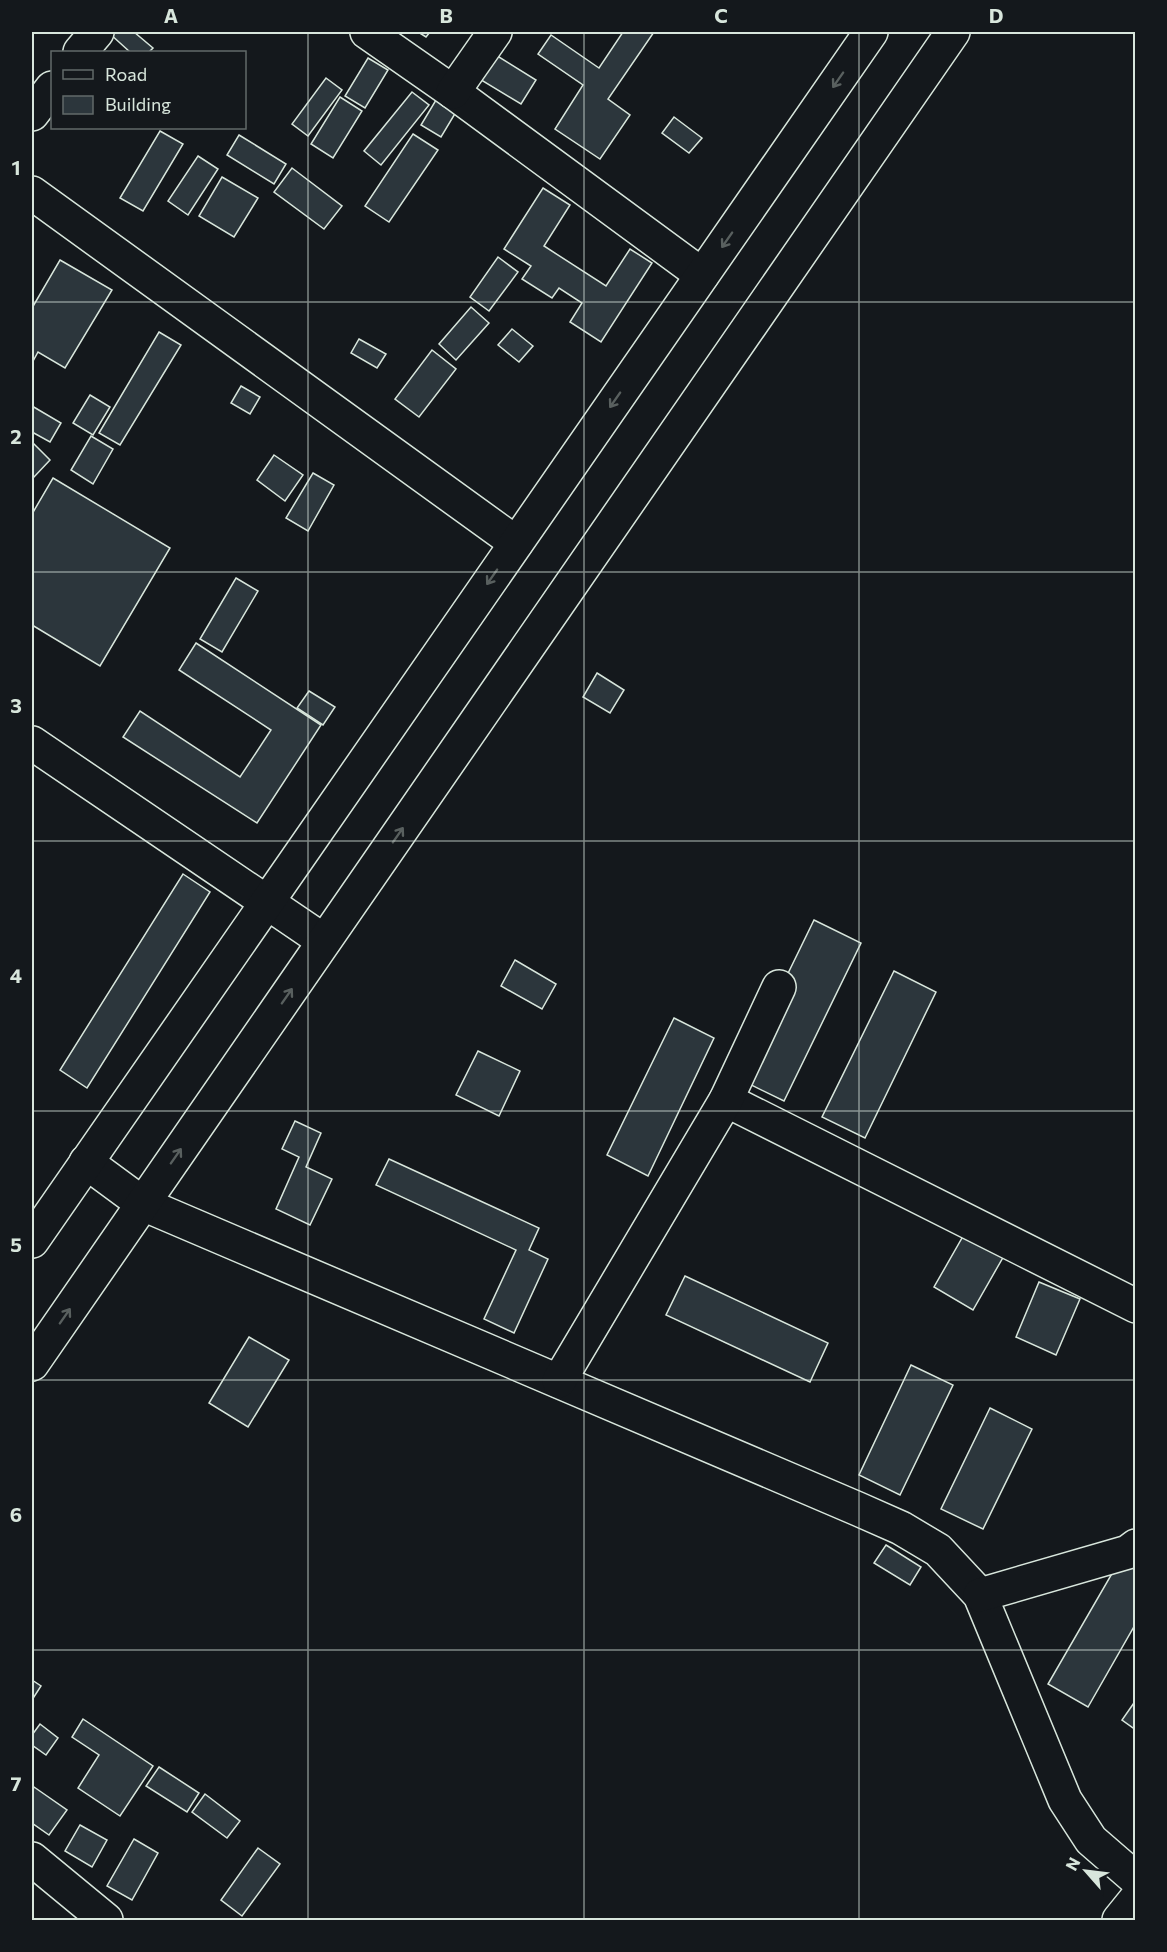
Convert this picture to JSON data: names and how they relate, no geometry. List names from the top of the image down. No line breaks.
{"legend":["Road","Building"],"north":"top left","grid":{"columns":["A","B","C","D"],"rows":["1","2","3","4","5","6","7"]}}
